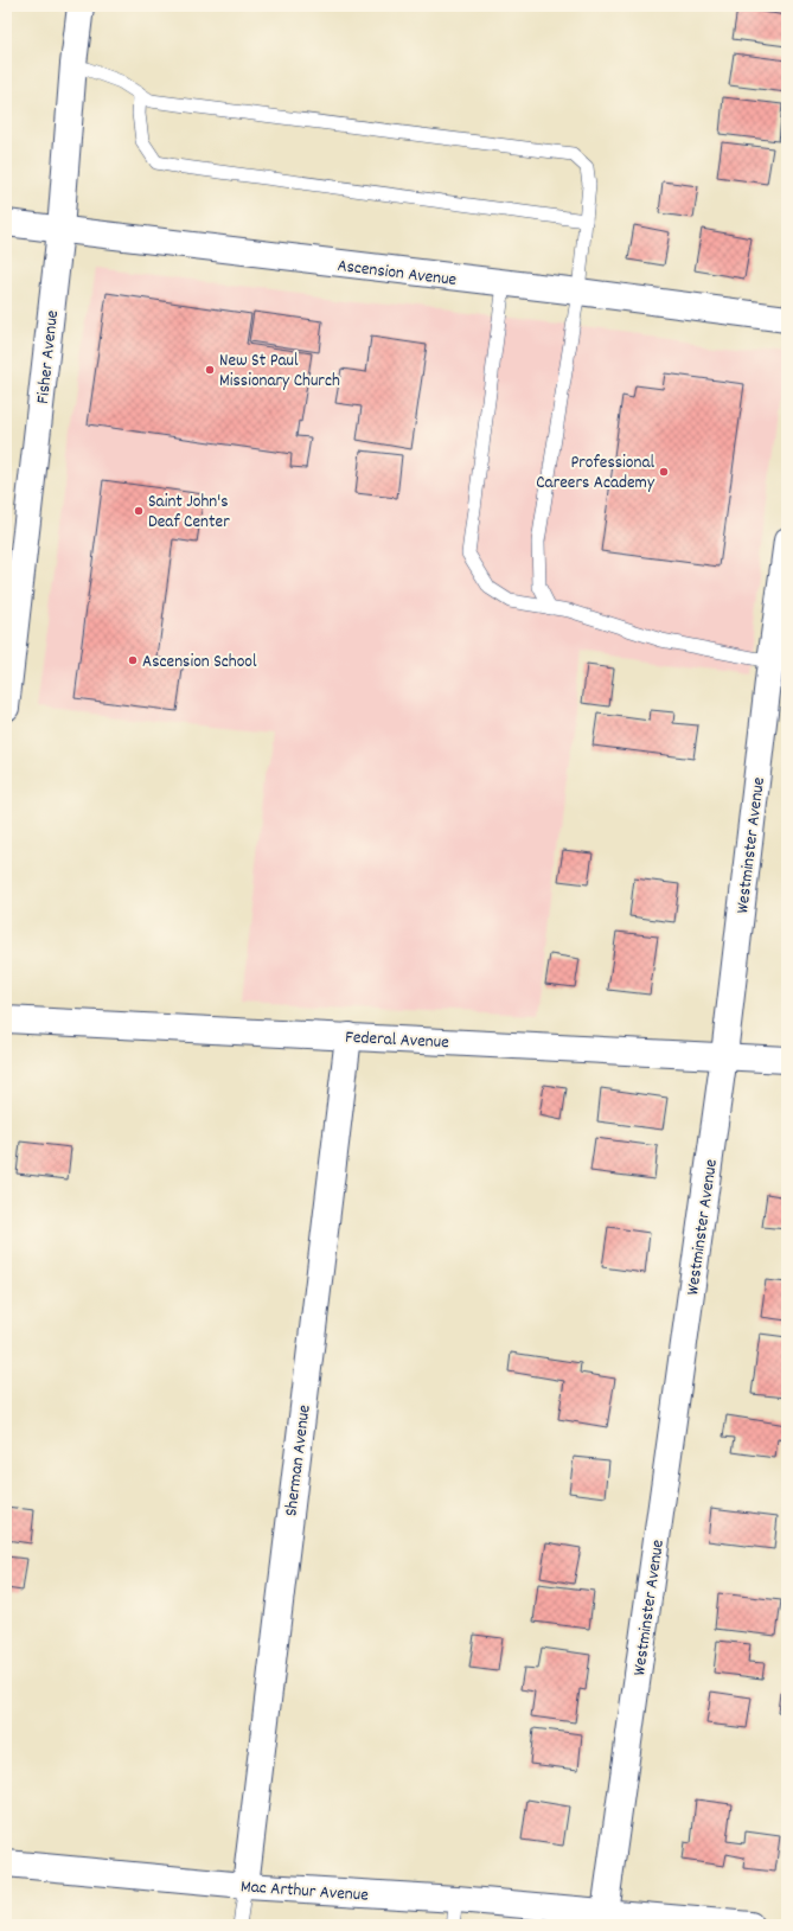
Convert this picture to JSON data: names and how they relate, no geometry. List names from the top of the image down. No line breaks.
{"streets":{"street":["Ascension Avenue","Fisher Avenue","Westminster Avenue","Federal Avenue","Sherman Avenue","Mac Arthur Avenue"]},"crossings":[["Ascension Avenue","Fisher Avenue"],["Westminster Avenue","Federal Avenue"],["Westminster Avenue","Mac Arthur Avenue"],["Federal Avenue","Sherman Avenue"],["Sherman Avenue","Mac Arthur Avenue"]],"places":["New St Paul Missionary Church","Professional Careers Academy","Saint John's Deaf Center","Ascension School"]}
